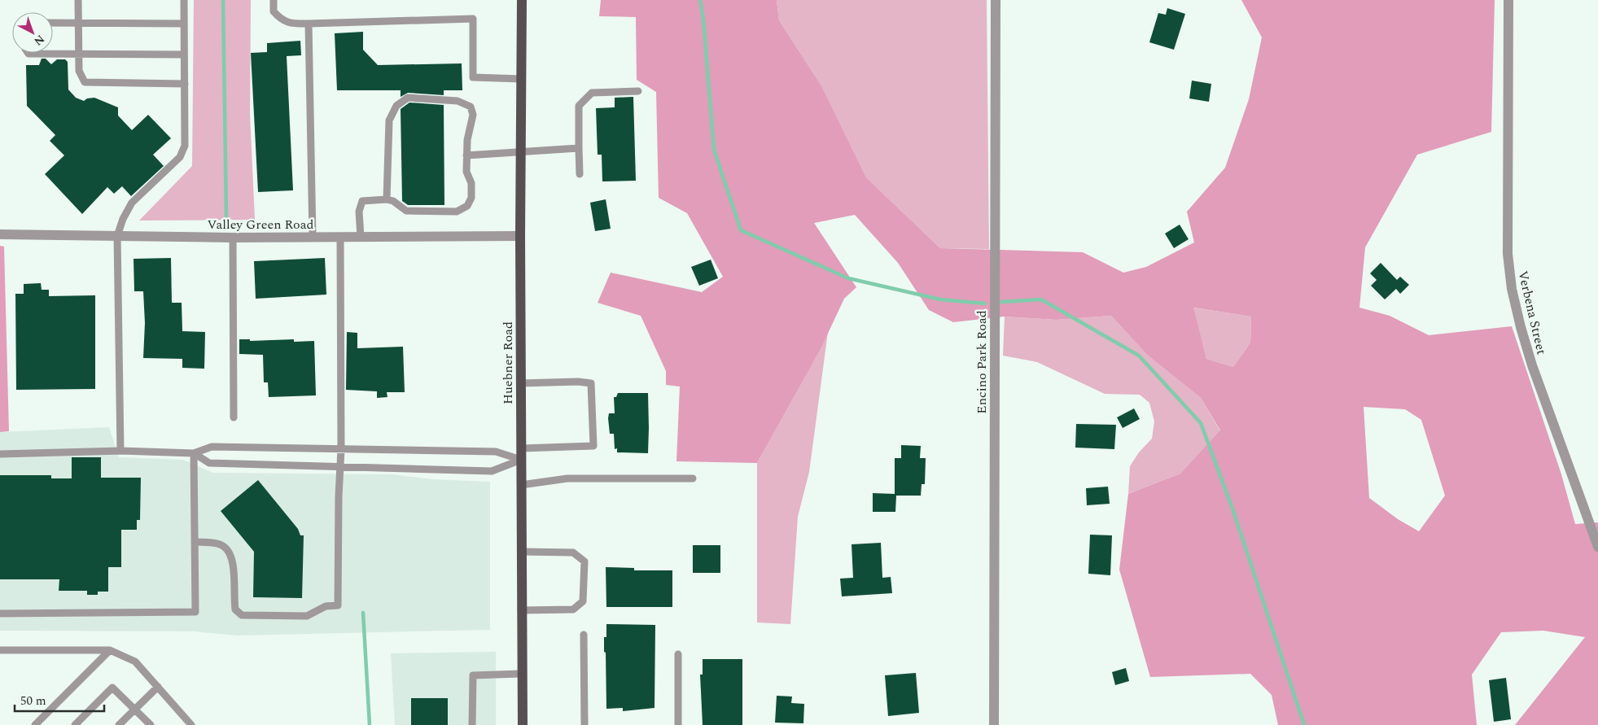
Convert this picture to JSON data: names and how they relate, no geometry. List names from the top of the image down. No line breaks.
{"streets":{"main road":["Huebner Road"],"street":["Valley Green Road","Verbena Street","Encino Park Road"]},"crossings":[["Valley Green Road","Huebner Road"]],"scale_bar":"50 m","north":"bottom right"}
